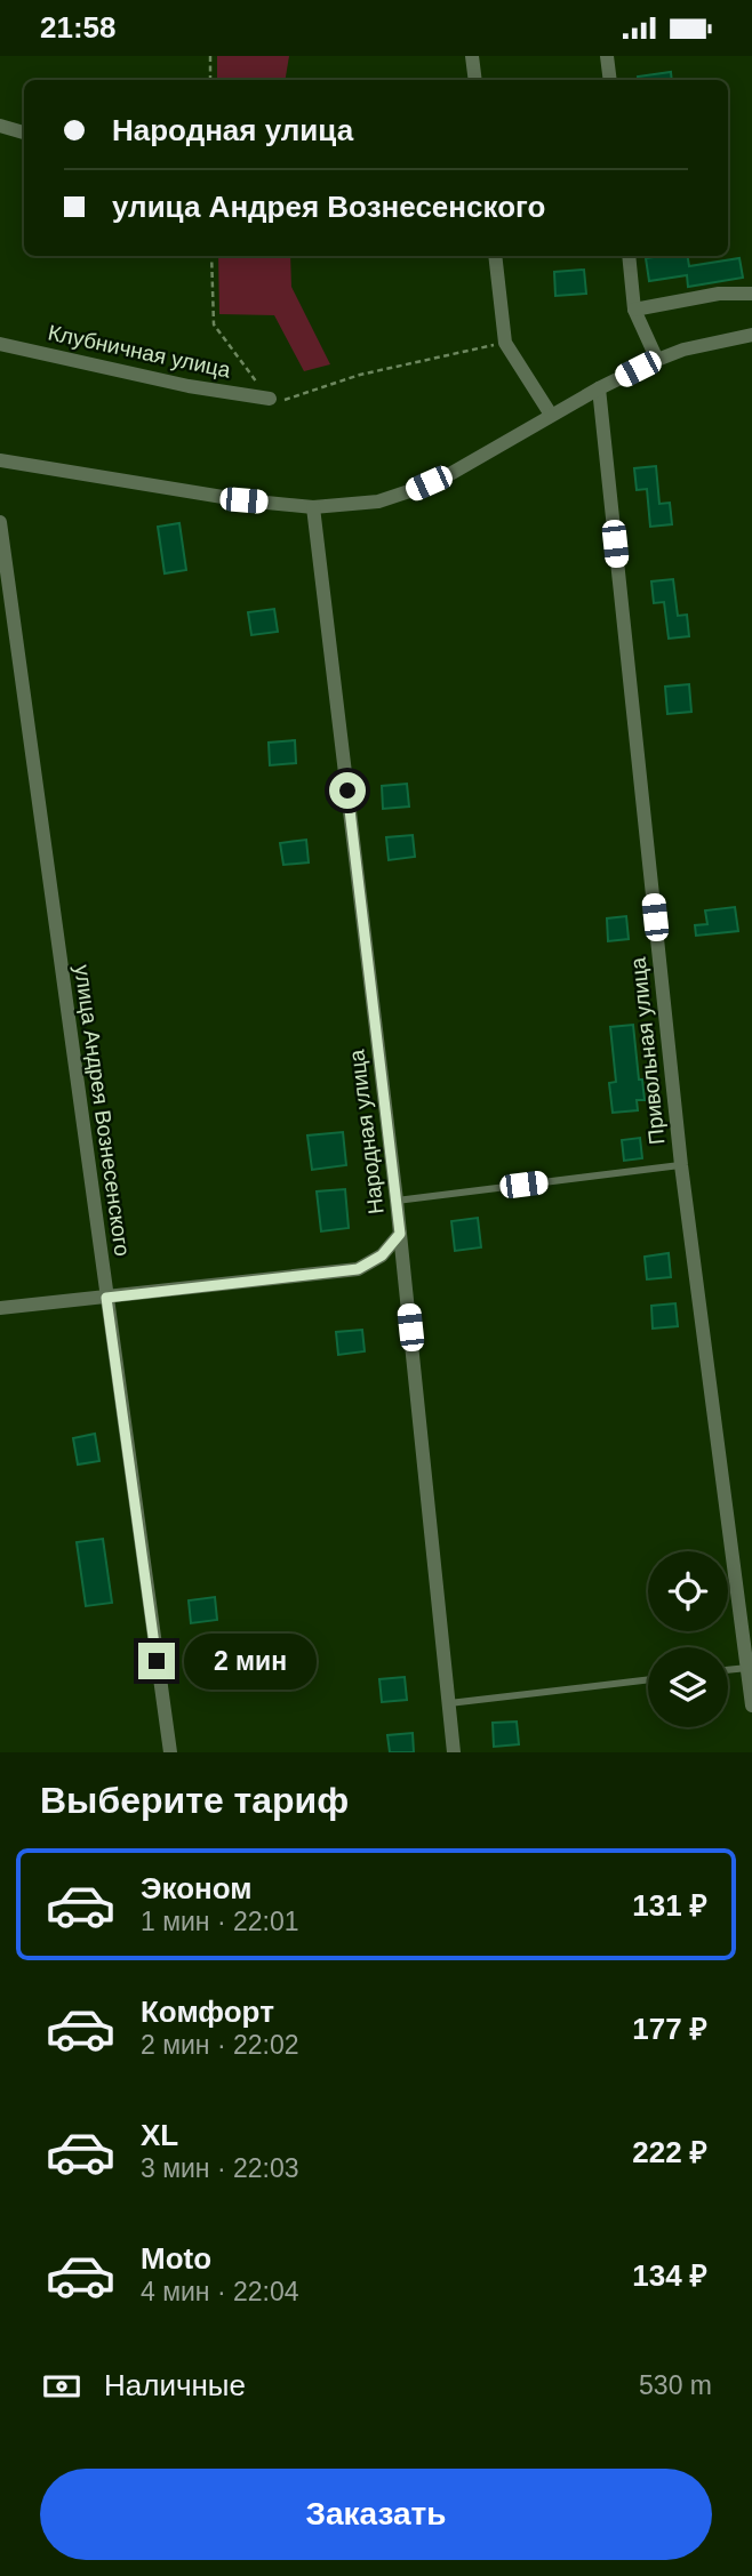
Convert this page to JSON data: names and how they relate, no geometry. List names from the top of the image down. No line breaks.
{"streets":{"street":["Клубничная улица","Привольная улица","улица Андрея Вознесенского","Народная улица"]},"page":{"status":"21:58","banner":["Народная улица","улица Андрея Вознесенского"],"bubble":"2 мин","heading":"Выберите тариф","list":[{"name":"Эконом","note":"1 мин · 22:01","value":"131 ₽"},{"name":"Комфорт","note":"2 мин · 22:02","value":"177 ₽"},{"name":"XL","note":"3 мин · 22:03","value":"222 ₽"},{"name":"Moto","note":"4 мин · 22:04","value":"134 ₽"}],"pay":["Наличные","530 m"],"buttons":"Заказать"}}
